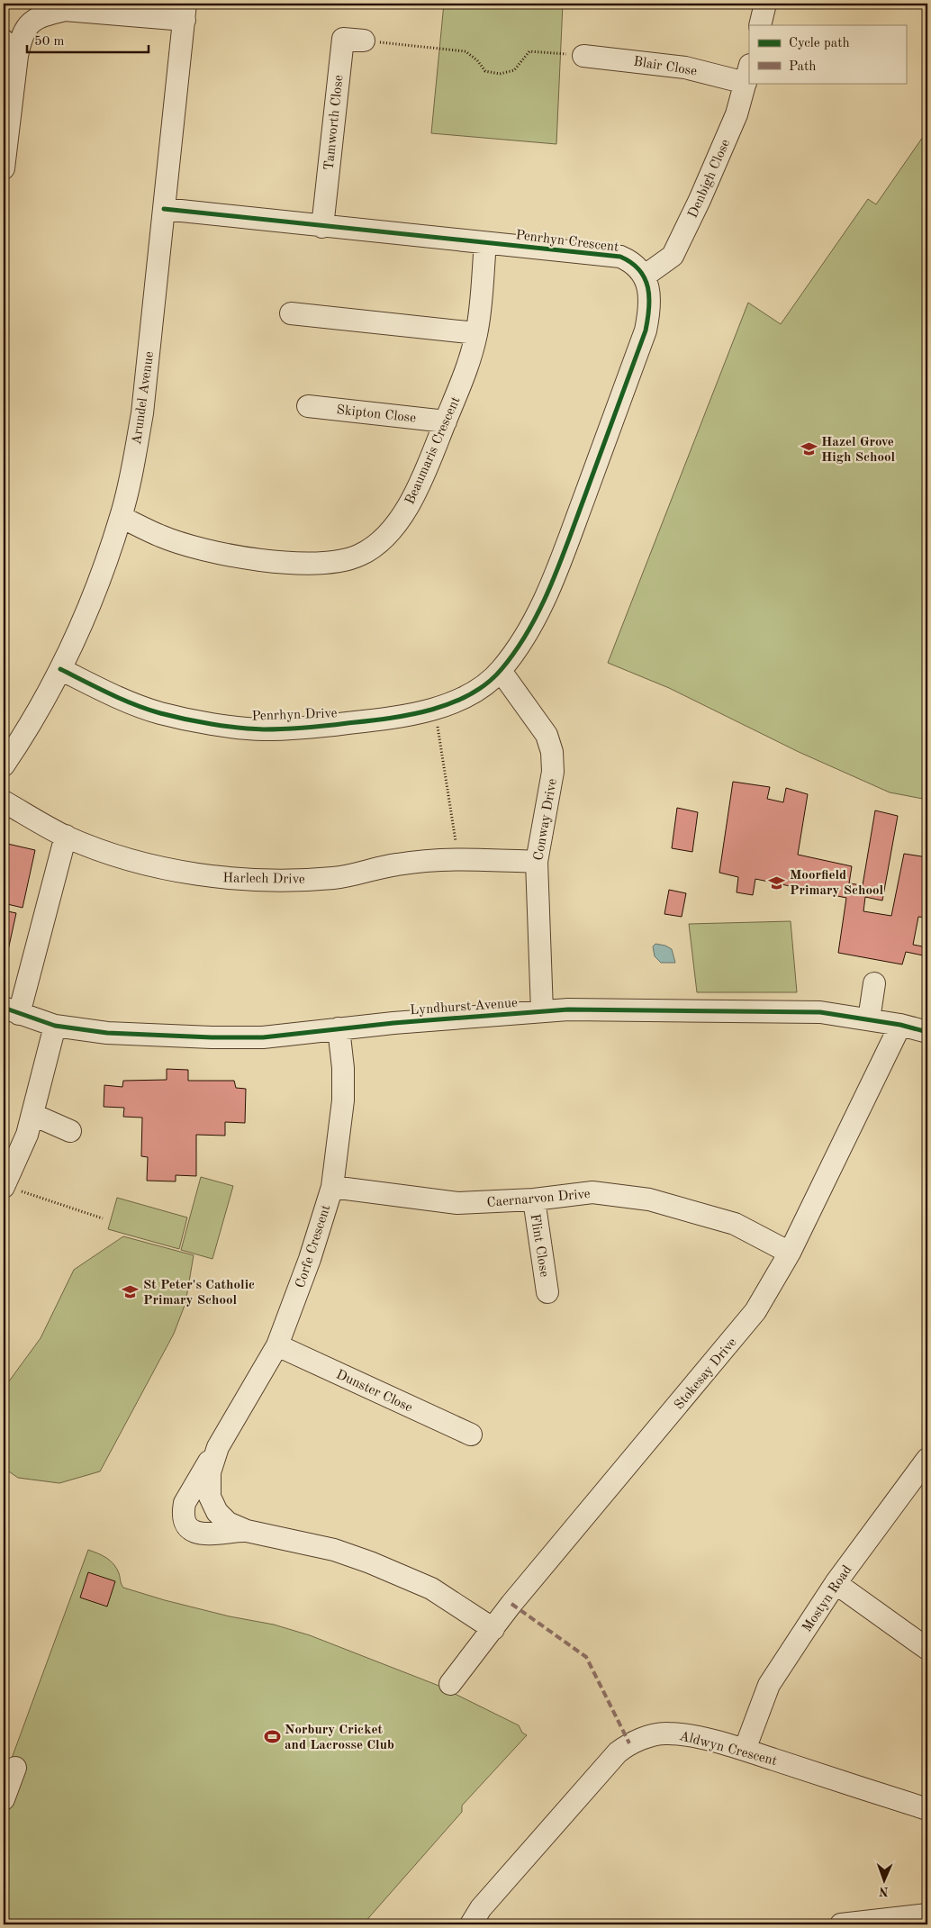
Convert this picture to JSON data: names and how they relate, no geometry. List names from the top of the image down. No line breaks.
{"streets":{"street":["Blair Close","Tamworth Close","Denbigh Close","Penrhyn Crescent","Arundel Avenue","Skipton Close","Beaumaris Crescent","Penrhyn Drive","Conway Drive","Harlech Drive","Lyndhurst Avenue","Caernarvon Drive","Flint Close","Corfe Crescent","Stokesay Drive","Dunster Close","Mostyn Road","Aldwyn Crescent"]},"crossings":[["Blair Close","Denbigh Close"],["Tamworth Close","Penrhyn Crescent"],["Denbigh Close","Penrhyn Crescent"],["Penrhyn Crescent","Arundel Avenue"],["Penrhyn Crescent","Beaumaris Crescent"],["Penrhyn Crescent","Penrhyn Drive"],["Penrhyn Crescent","Conway Drive"],["Arundel Avenue","Beaumaris Crescent"],["Arundel Avenue","Penrhyn Drive"],["Skipton Close","Beaumaris Crescent"],["Penrhyn Drive","Conway Drive"],["Conway Drive","Harlech Drive"],["Conway Drive","Lyndhurst Avenue"],["Lyndhurst Avenue","Corfe Crescent"],["Lyndhurst Avenue","Stokesay Drive"],["Caernarvon Drive","Flint Close"],["Caernarvon Drive","Corfe Crescent"],["Caernarvon Drive","Stokesay Drive"],["Corfe Crescent","Stokesay Drive"],["Corfe Crescent","Dunster Close"],["Mostyn Road","Aldwyn Crescent"]],"places":{"school or university":["Hazel Grove High School","Moorfield Primary School","St Peter's Catholic Primary School"],"sports":["Norbury Cricket and Lacrosse Club"]},"legend":["Cycle path","Path"],"scale_bar":"50 m","north":"bottom"}
